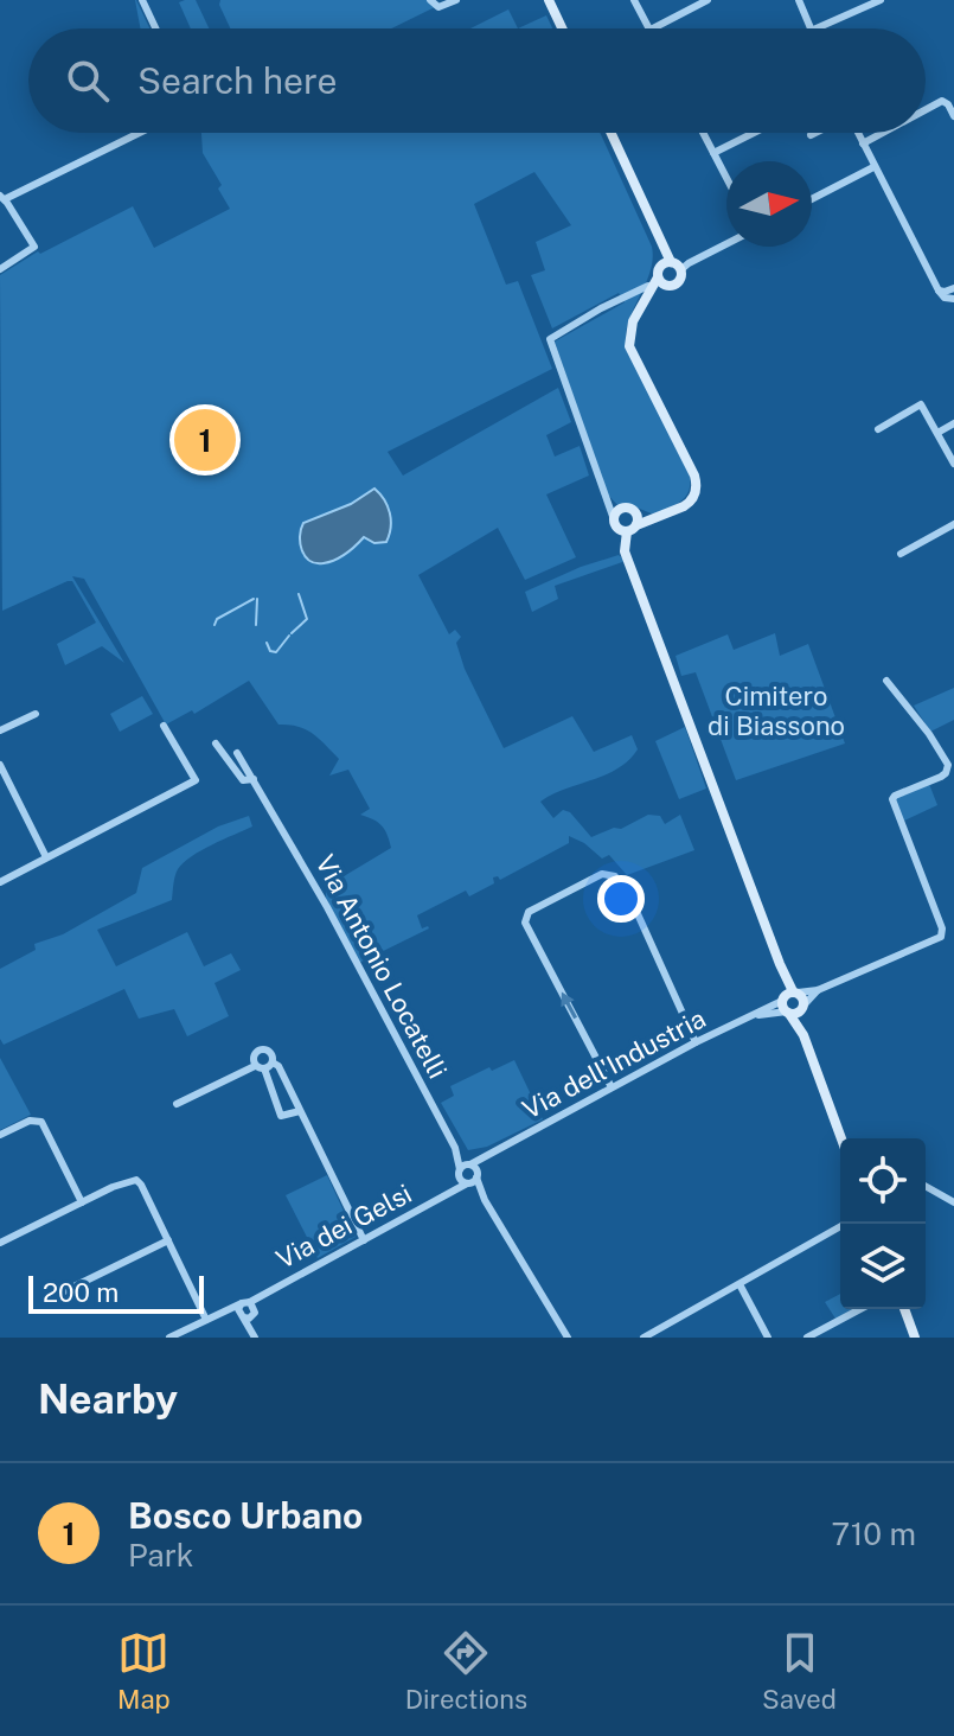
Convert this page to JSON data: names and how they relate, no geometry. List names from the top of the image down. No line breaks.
{"streets":{"street":["Via Antonio Locatelli","Via dell'Industria","Via dei Gelsi"]},"crossings":[["Via Antonio Locatelli","Via dell'Industria"],["Via Antonio Locatelli","Via dei Gelsi"]],"parks":["Cimitero di Biassono"],"scale_bar":"200 m","north":"right","page":{"search":"Search here","pins":"1","scale":"200 m","heading":"Nearby","list":[{"mark":"1","name":"Bosco Urbano","note":"Park","value":"710 m"}],"nav":["Map","Directions","Saved"]}}
